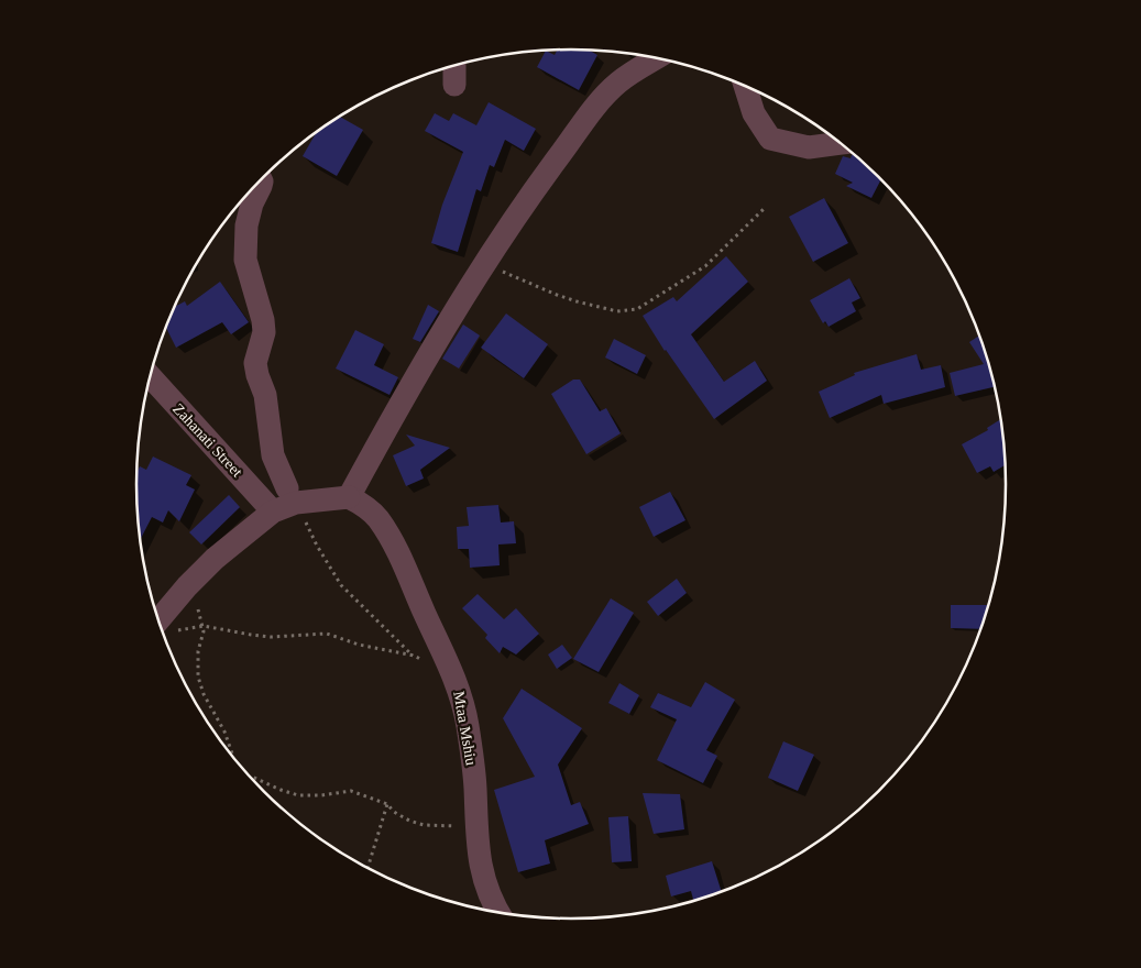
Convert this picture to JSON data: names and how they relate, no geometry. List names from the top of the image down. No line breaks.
{"streets":{"street":["Zahanati Street","Mtaa Mshiu"]}}
